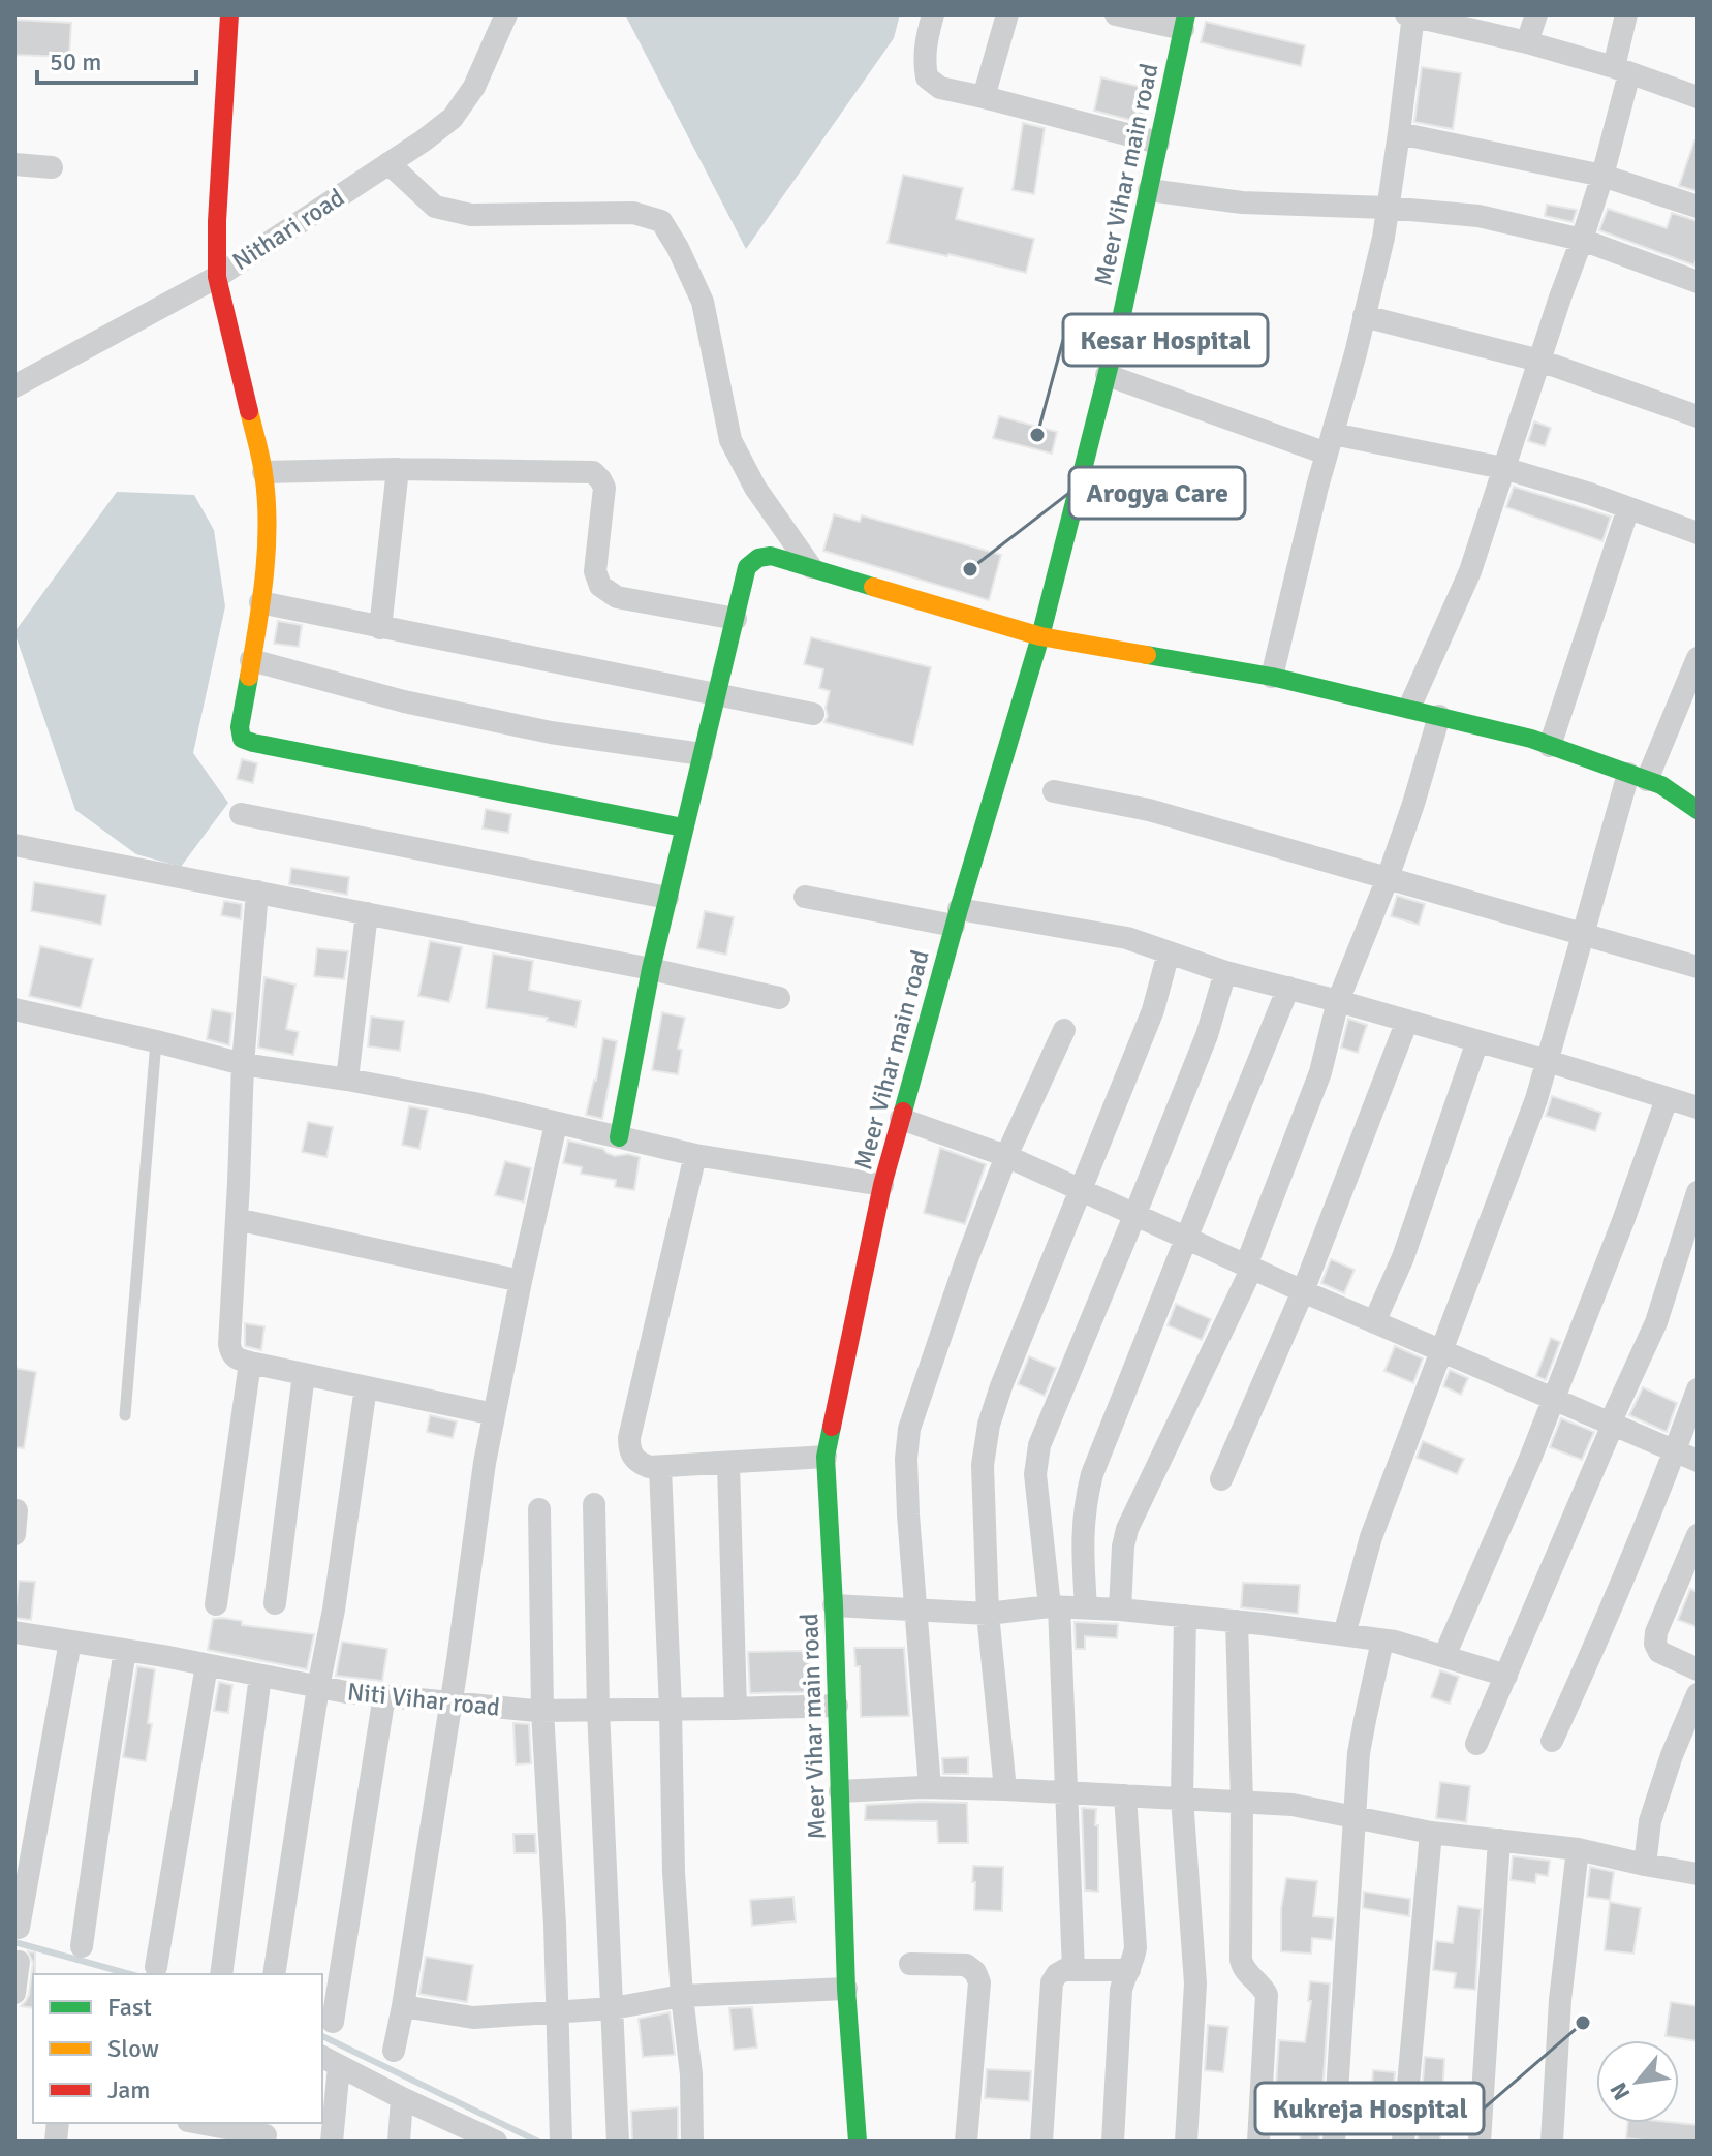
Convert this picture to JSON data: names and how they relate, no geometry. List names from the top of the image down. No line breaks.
{"streets":{"street":["Meer Vihar main road","Nithari road","Niti Vihar road"]},"crossings":[["Meer Vihar main road","Niti Vihar road"]],"places":["Kesar Hospital","Arogya Care","Kukreja Hospital"],"legend":["Fast","Slow","Jam"],"scale_bar":"50 m","north":"bottom left"}
